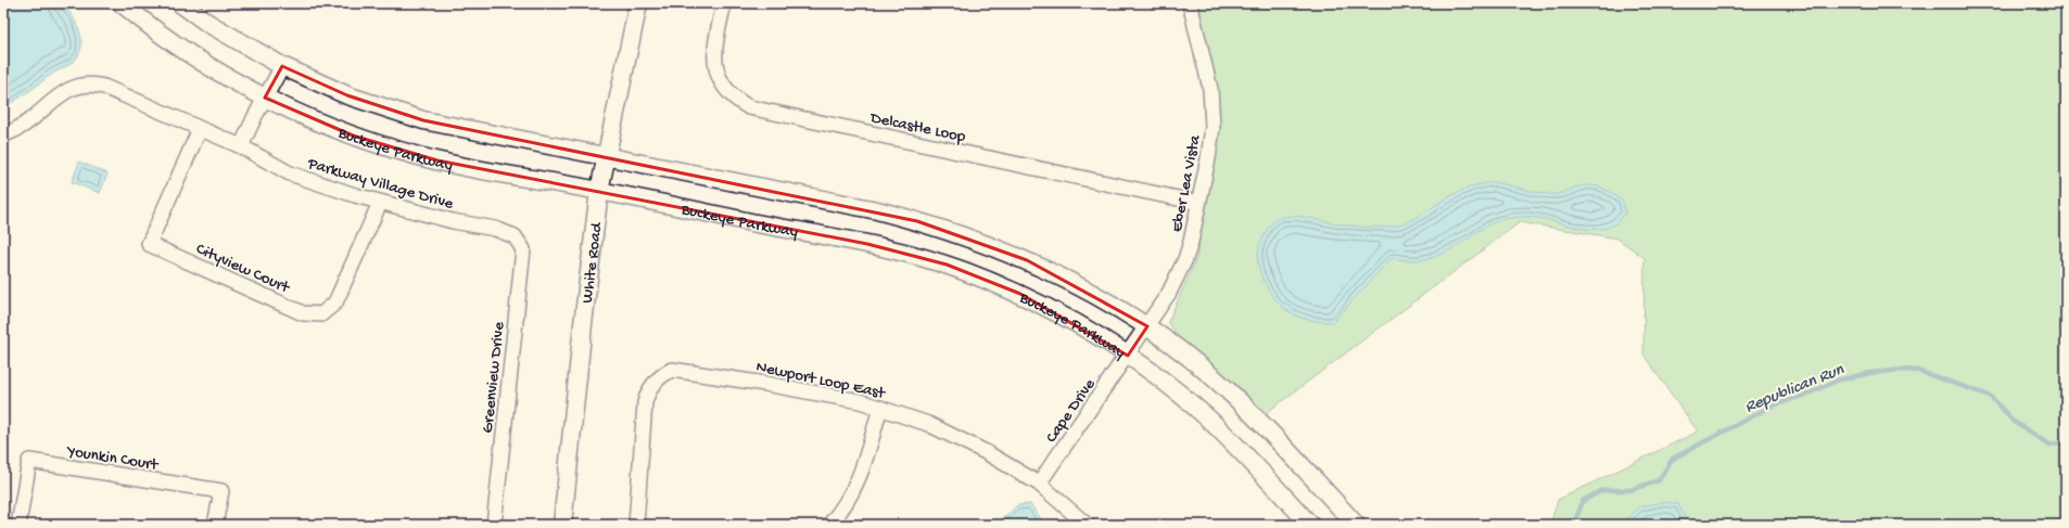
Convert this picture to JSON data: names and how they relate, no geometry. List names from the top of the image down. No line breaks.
{"streets":{"street":["Delcastle Loop","Buckeye Parkway","Parkway Village Drive","Eber Lea Vista","White Road","Cityview Court","Greenview Drive","Newport Loop East","Cape Drive","Younkin Court"]},"crossings":[["Delcastle Loop","Eber Lea Vista"],["Buckeye Parkway","Eber Lea Vista"],["Buckeye Parkway","White Road"],["Buckeye Parkway","Cape Drive"],["Parkway Village Drive","Cityview Court"],["Parkway Village Drive","Greenview Drive"],["Eber Lea Vista","Cape Drive"],["Newport Loop East","Cape Drive"]],"water":["Republican Run"]}
